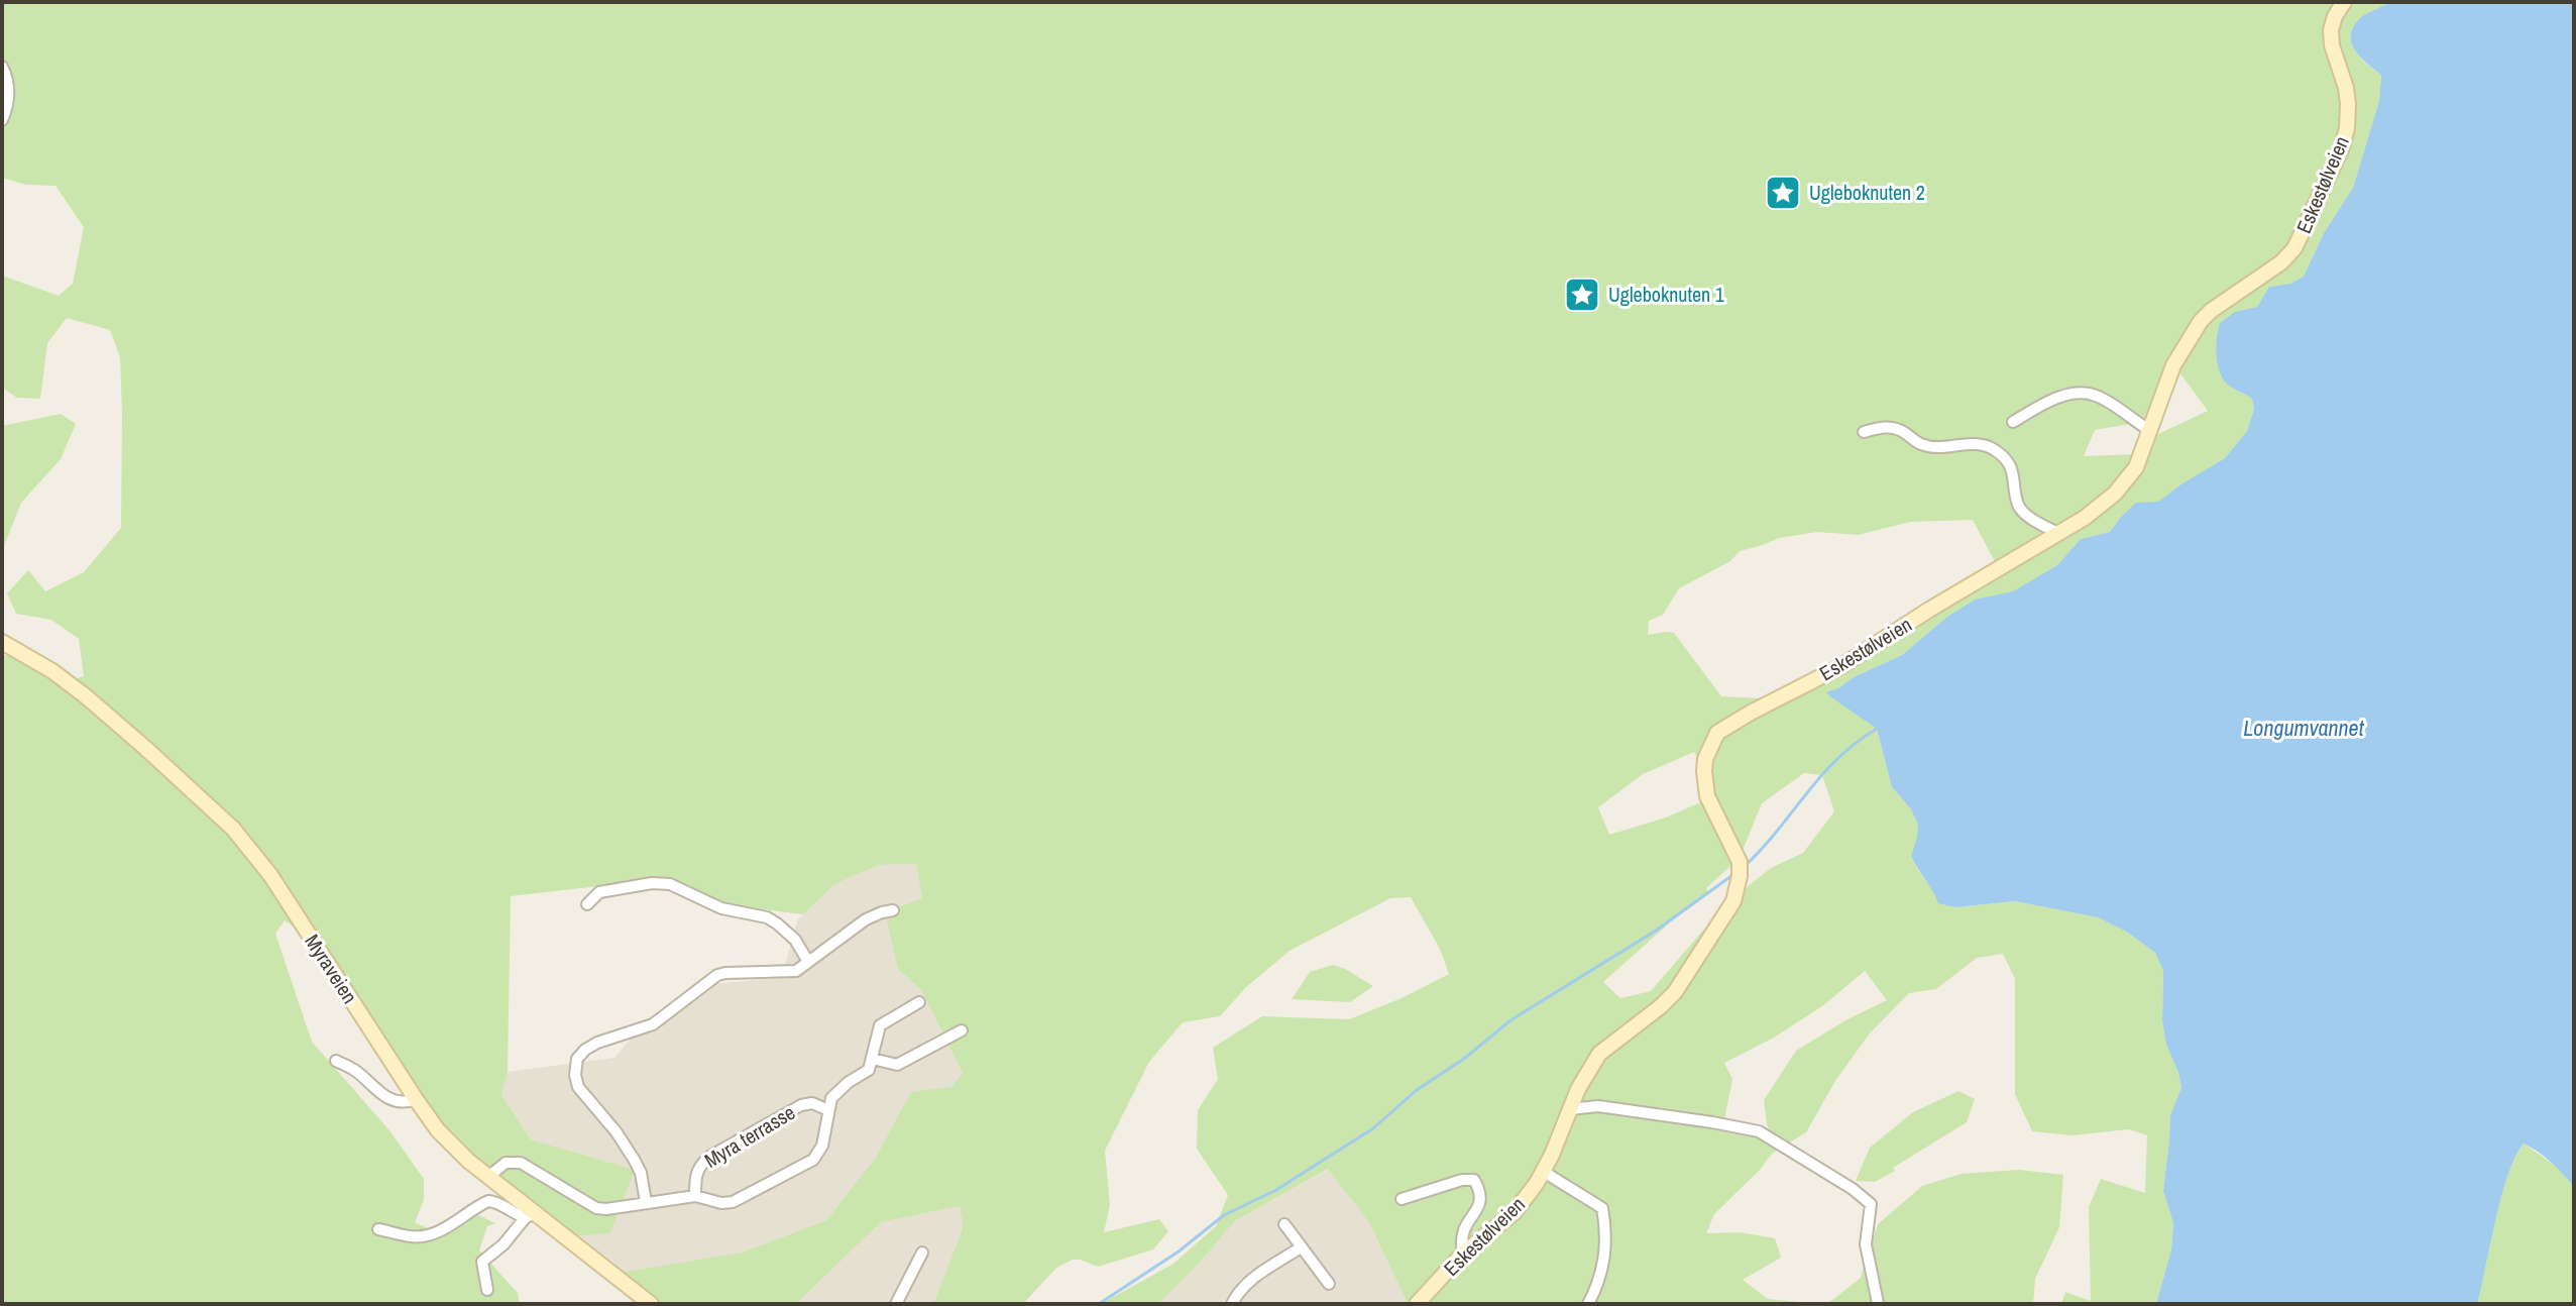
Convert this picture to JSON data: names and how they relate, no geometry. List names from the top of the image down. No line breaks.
{"streets":{"main road":["Eskestølveien","Myraveien"],"street":["Myra terrasse"]},"crossings":[["Myraveien","Myra terrasse"]],"water":["Longumvannet"],"places":{"place":["Ugleboknuten 2","Ugleboknuten 1"]}}
